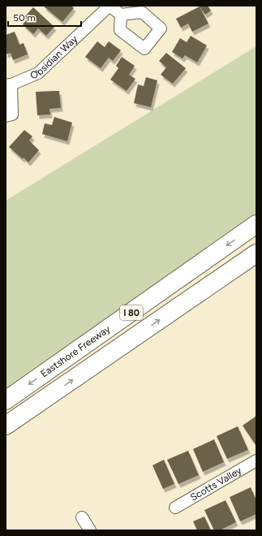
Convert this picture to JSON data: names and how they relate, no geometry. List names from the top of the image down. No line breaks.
{"streets":{"highway":["I 80","Eastshore Freeway"],"street":["Obsidian Way","Scotts Valley"]},"scale_bar":"50 m"}
